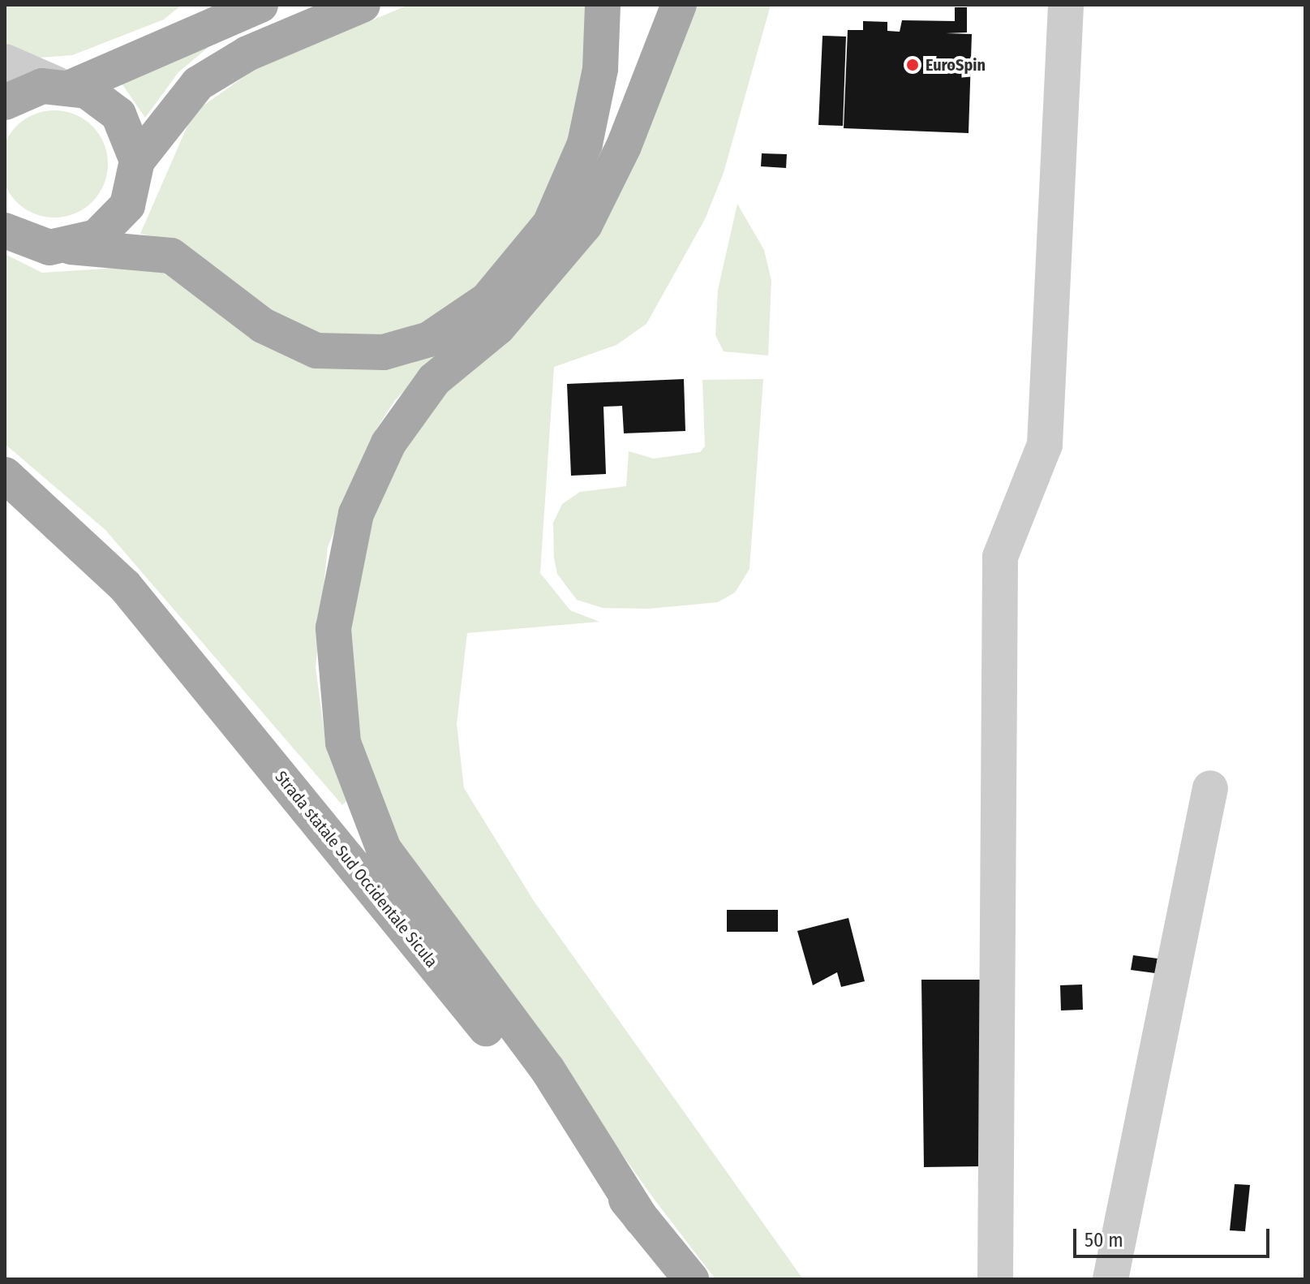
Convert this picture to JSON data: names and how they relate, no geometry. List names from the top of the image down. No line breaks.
{"streets":{"main road":["Strada statale Sud Occidentale Sicula"]},"places":["EuroSpin"],"scale_bar":"50 m"}
